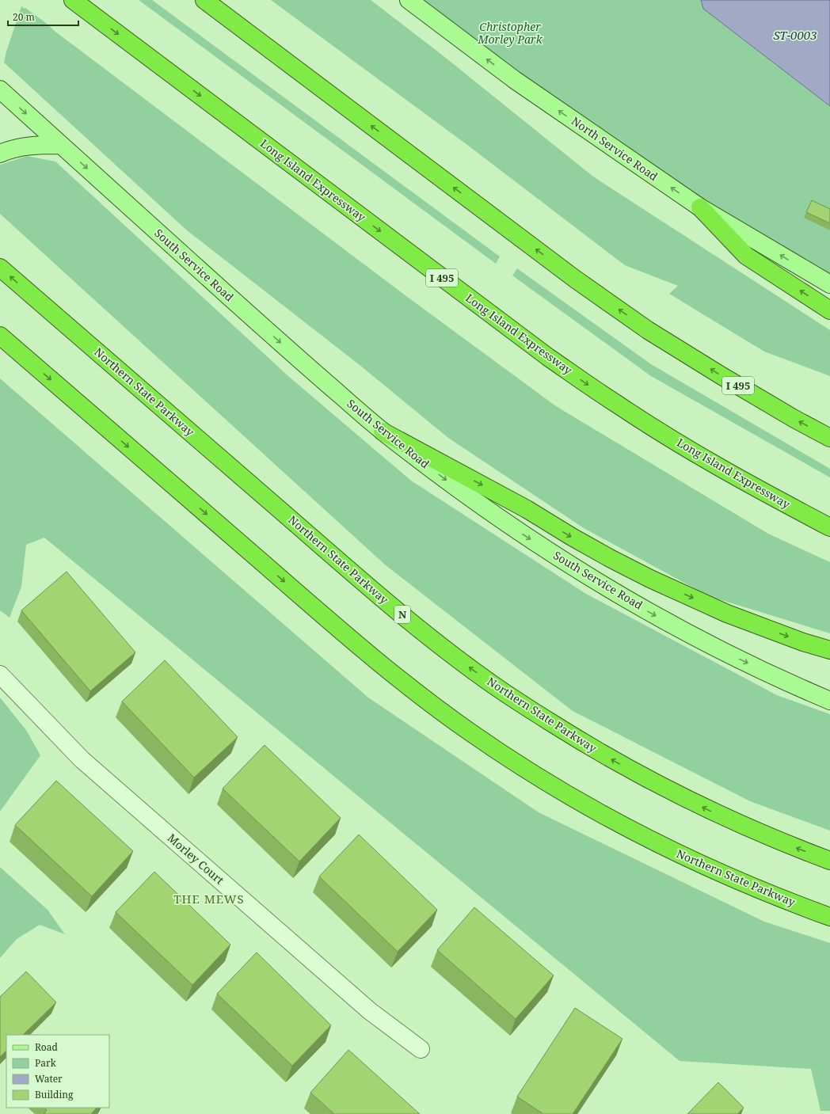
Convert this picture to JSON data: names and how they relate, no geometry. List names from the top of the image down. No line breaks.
{"streets":{"highway":["Long Island Expressway","I 495","Northern State Parkway","N"],"main road":["North Service Road","South Service Road"],"street":["Morley Court"]},"one_way":["North Service Road","South Service Road"],"districts":["THE MEWS"],"water":["ST-0003"],"parks":["Christopher Morley Park"],"legend":["Road","Park","Water","Building"],"scale_bar":"20 m"}
